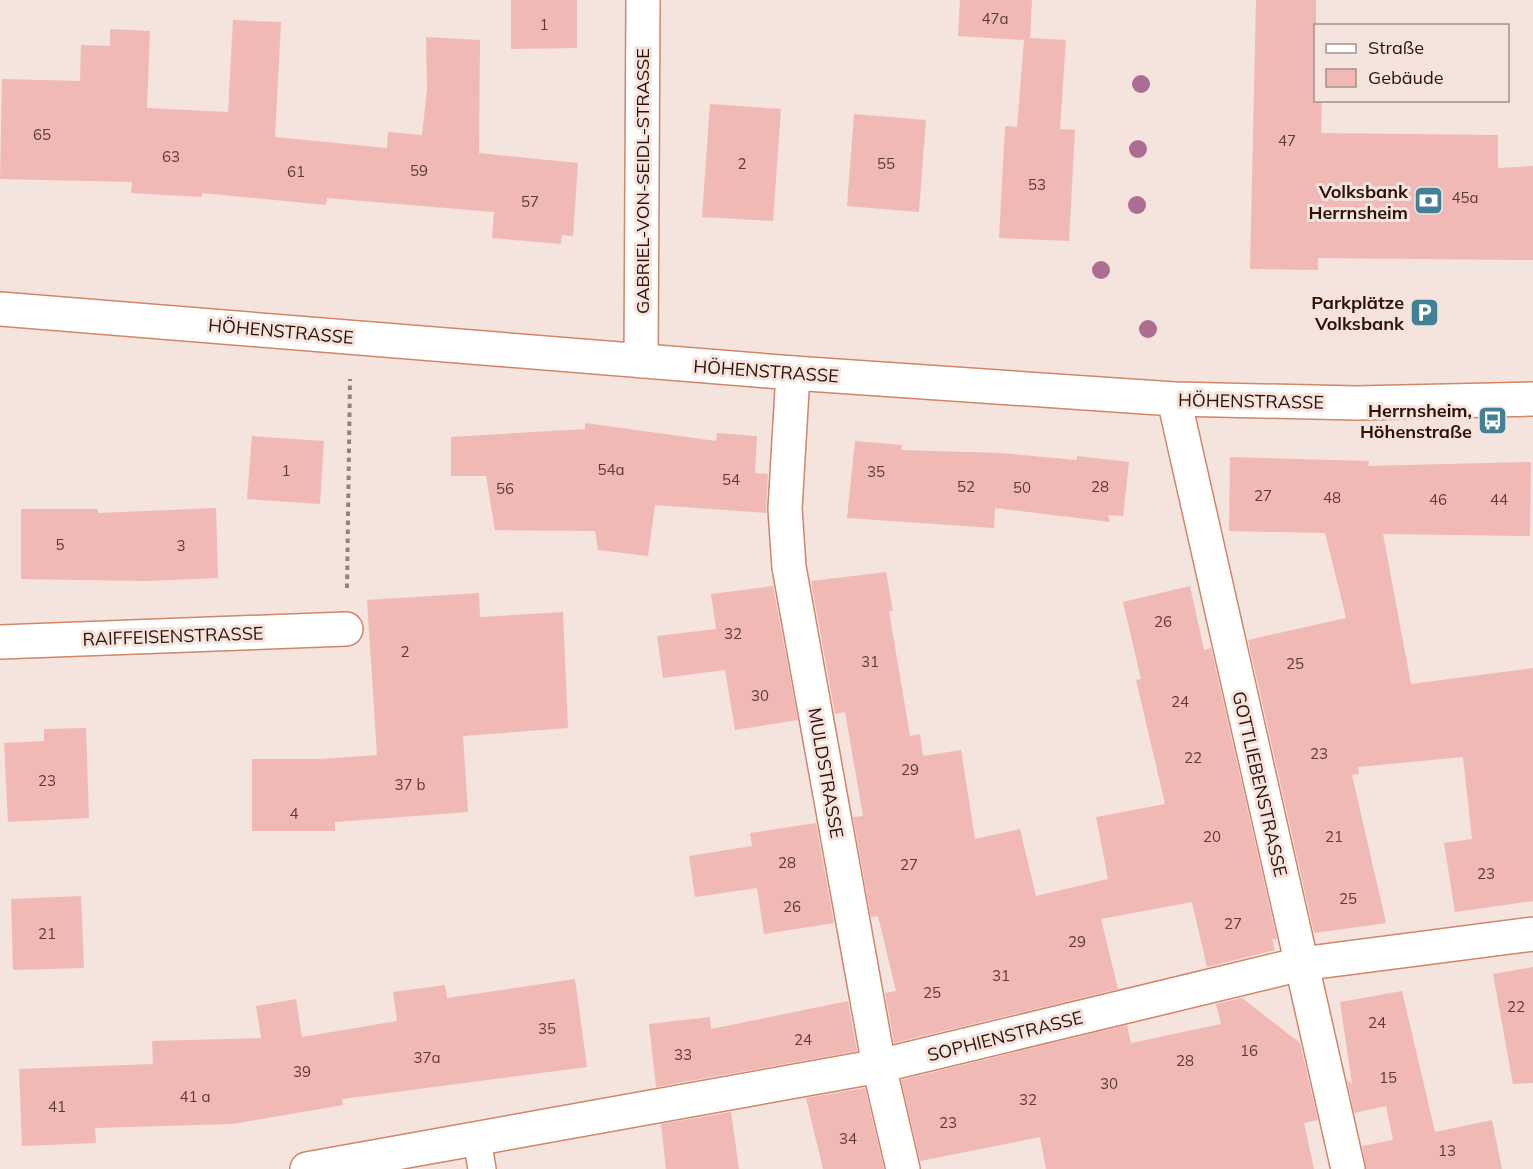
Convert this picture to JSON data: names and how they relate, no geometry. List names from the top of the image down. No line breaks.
{"streets":{"street":["GABRIEL-VON-SEIDL-STRASSE","HÖHENSTRASSE","RAIFFEISENSTRASSE","MULDSTRASSE","GOTTLIEBENSTRASSE","SOPHIENSTRASSE"]},"crossings":[["GABRIEL-VON-SEIDL-STRASSE","HÖHENSTRASSE"],["HÖHENSTRASSE","MULDSTRASSE"],["HÖHENSTRASSE","GOTTLIEBENSTRASSE"],["MULDSTRASSE","SOPHIENSTRASSE"],["GOTTLIEBENSTRASSE","SOPHIENSTRASSE"]],"places":{"bank":["Volksbank Herrnsheim"],"parking":["Parkplätze Volksbank"],"bus stop":["Herrnsheim, Höhenstraße"]},"house_numbers":["47a","1","65","47","63","2","55","59","61","53","45a","57","54a","1","35","54","52","28","50","56","27","48","46","44","5","3","26","32","2","31","25","30","24","23","22","29","23","37 b","4","20","21","28","27","23","25","26","27","21","29","31","25","22","24","35","24","16","33","37a","28","39","15","30","41 a","32","41","23","34","13"],"legend":["Straße","Gebäude"]}
